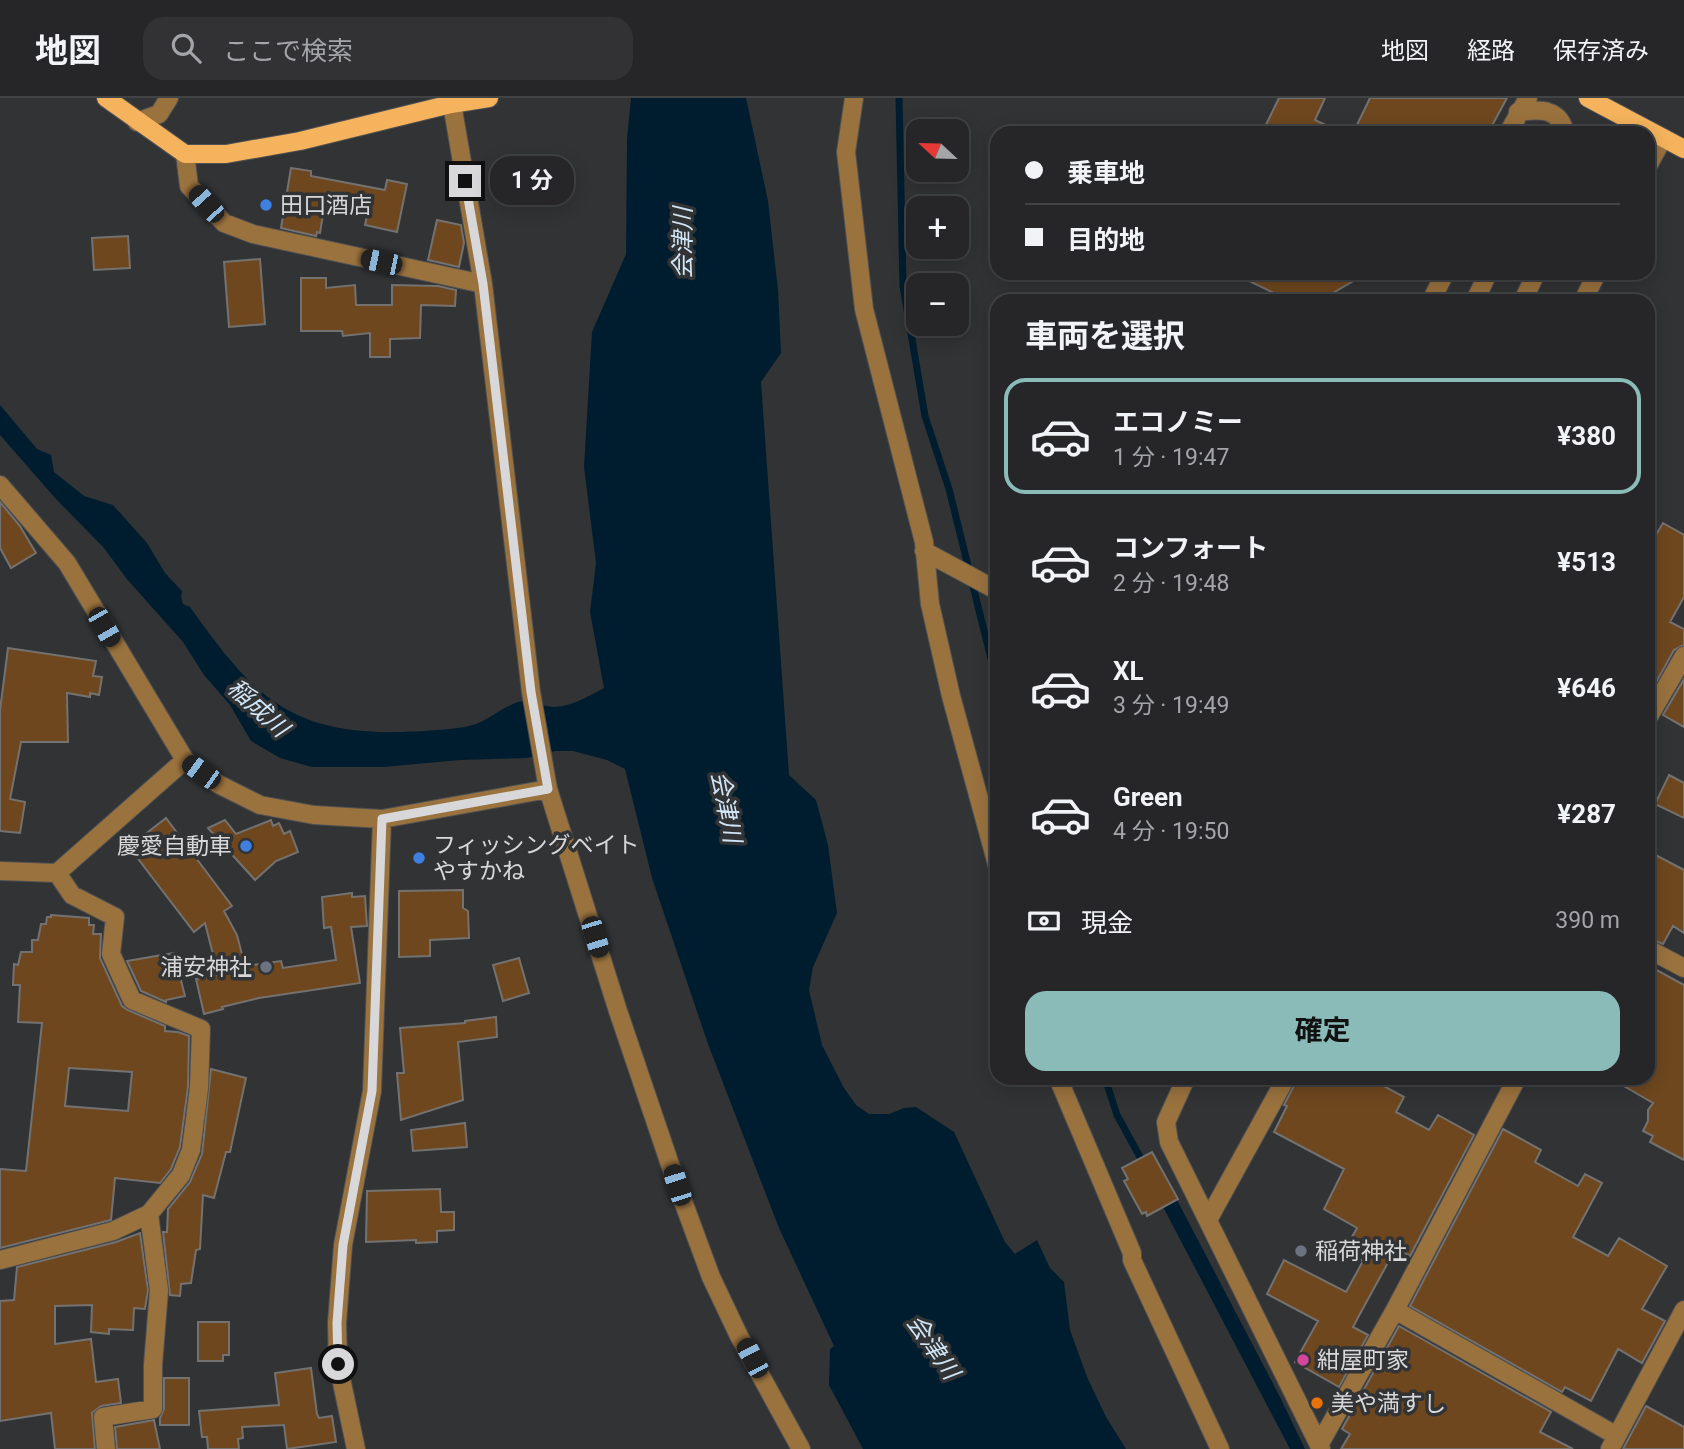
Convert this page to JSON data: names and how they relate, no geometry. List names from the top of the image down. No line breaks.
{"water":["会津川","稲成川"],"places":["田口酒店","慶愛自動車","フィッシングベイト やすかね","浦安神社","稲荷神社","紺屋町家","美や満すし"],"north":"left","page":{"header":"地図","search":"ここで検索","nav":["地図","経路","保存済み"],"map_buttons":["+","−"],"banner":["乗車地","目的地"],"bubble":"1 分","heading":"車両を選択","list":[{"name":"エコノミー","note":"1 分 · 19:47","value":"¥380"},{"name":"コンフォート","note":"2 分 · 19:48","value":"¥513"},{"name":"XL","note":"3 分 · 19:49","value":"¥646"},{"name":"Green","note":"4 分 · 19:50","value":"¥287"}],"pay":["現金","390 m"],"buttons":"確定"}}
